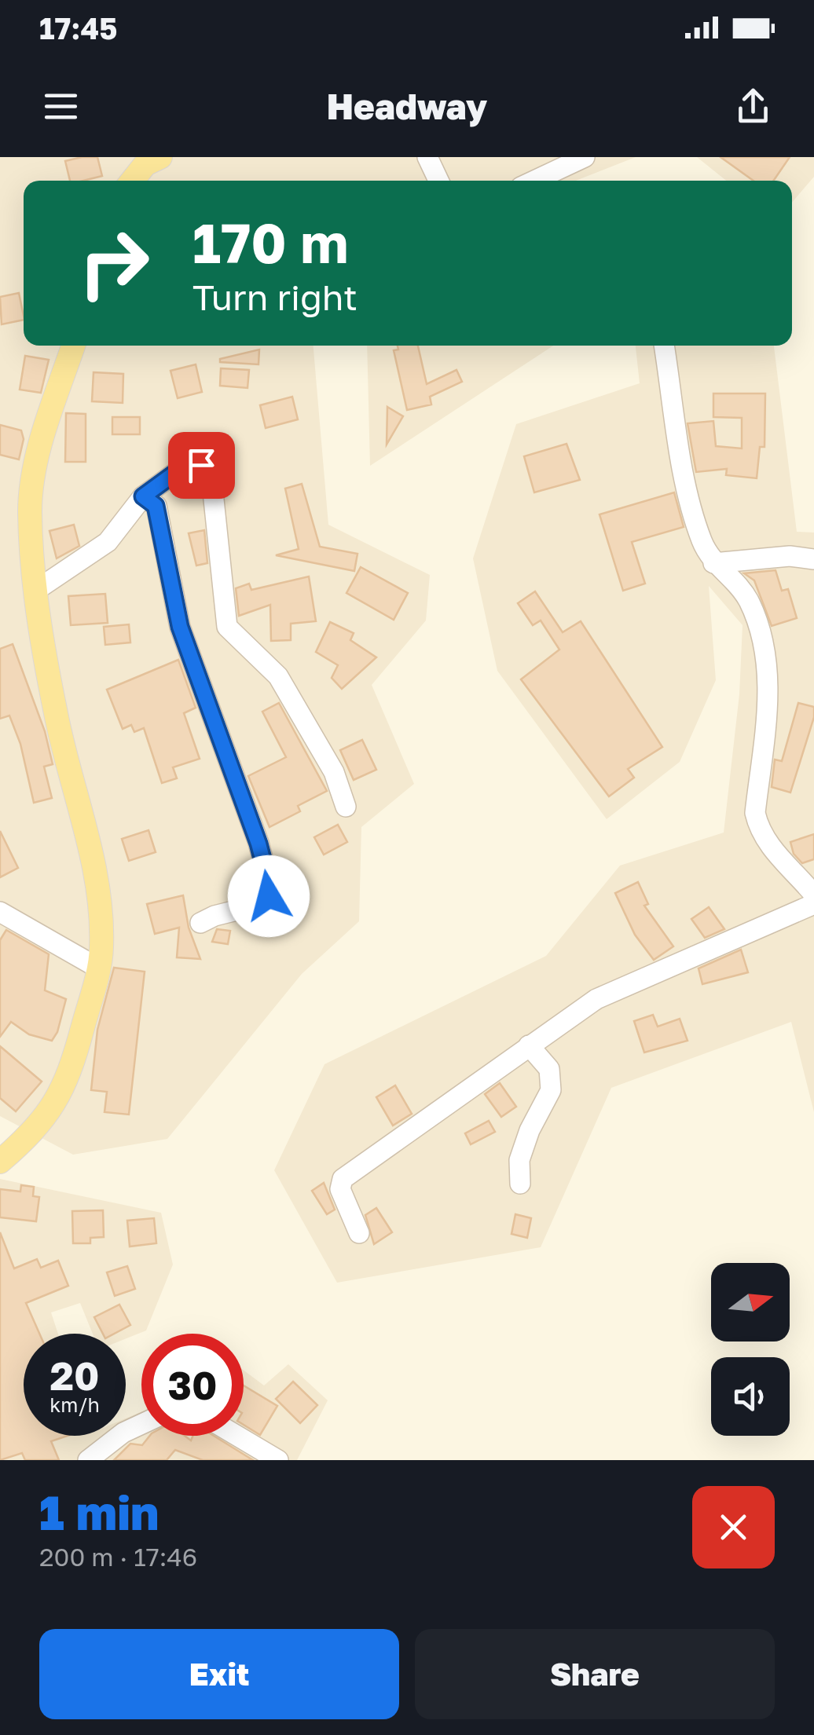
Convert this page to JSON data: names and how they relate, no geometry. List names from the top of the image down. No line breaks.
{"north":"right","page":{"status":"17:45","header":"Headway","turn":["170 m","Turn right"],"speed":"20 km/h","limit":"30","heading":["1 min","200 m · 17:46"],"buttons":["Exit","Share"]}}
